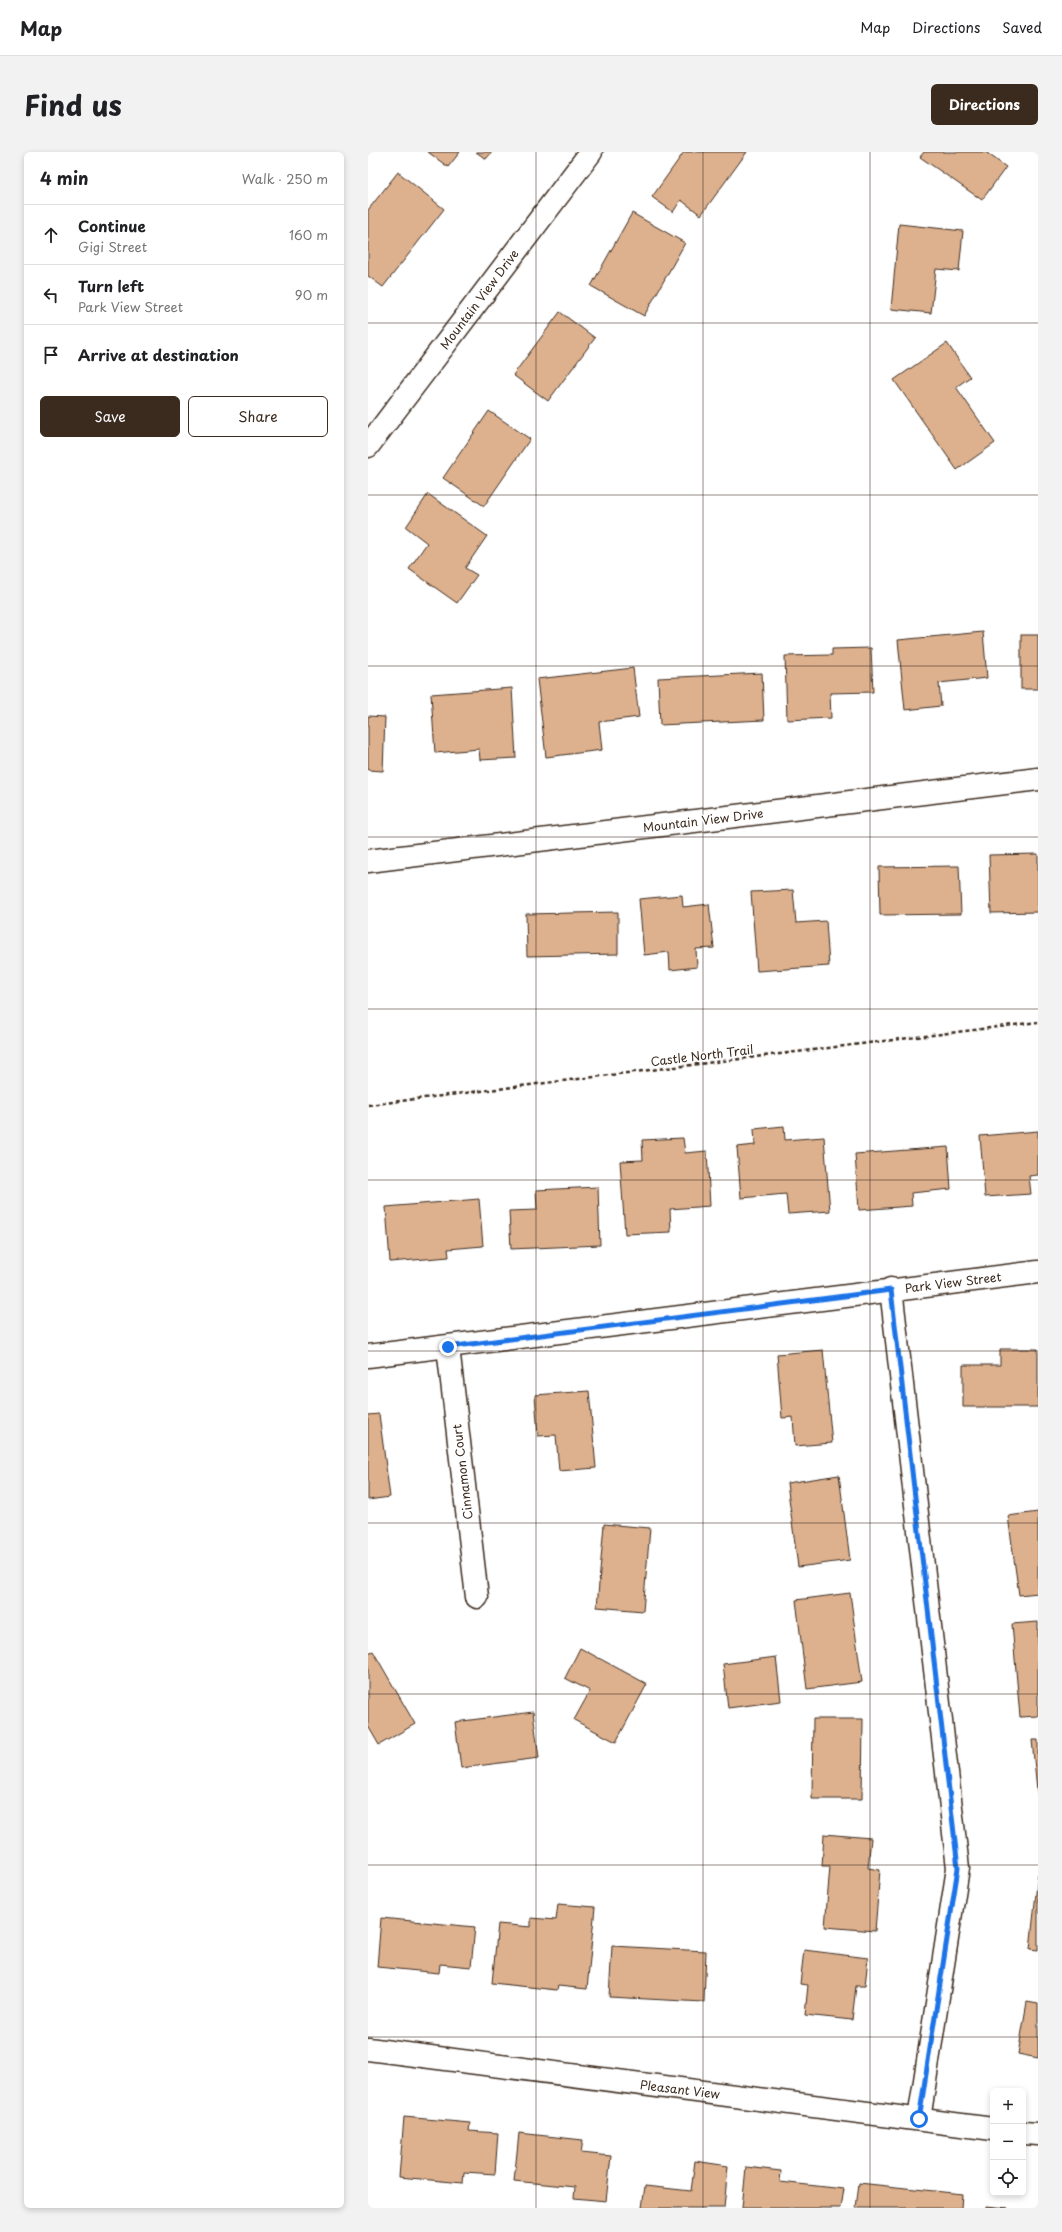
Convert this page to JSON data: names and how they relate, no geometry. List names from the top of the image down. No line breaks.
{"streets":{"street":["Mountain View Drive","Park View Street","Cinnamon Court","Pleasant View"],"path":["Castle North Trail"]},"crossings":[["Park View Street","Cinnamon Court"]],"page":{"header":"Map","nav":["Map","Directions","Saved"],"title":"Find us","buttons":["Directions",["Save","Share"]],"heading":["4 min","Walk · 250 m"],"list":[["Continue","Gigi Street","160 m"],["Turn left","Park View Street","90 m"],"Arrive at destination"],"map_buttons":["+","−"]}}
